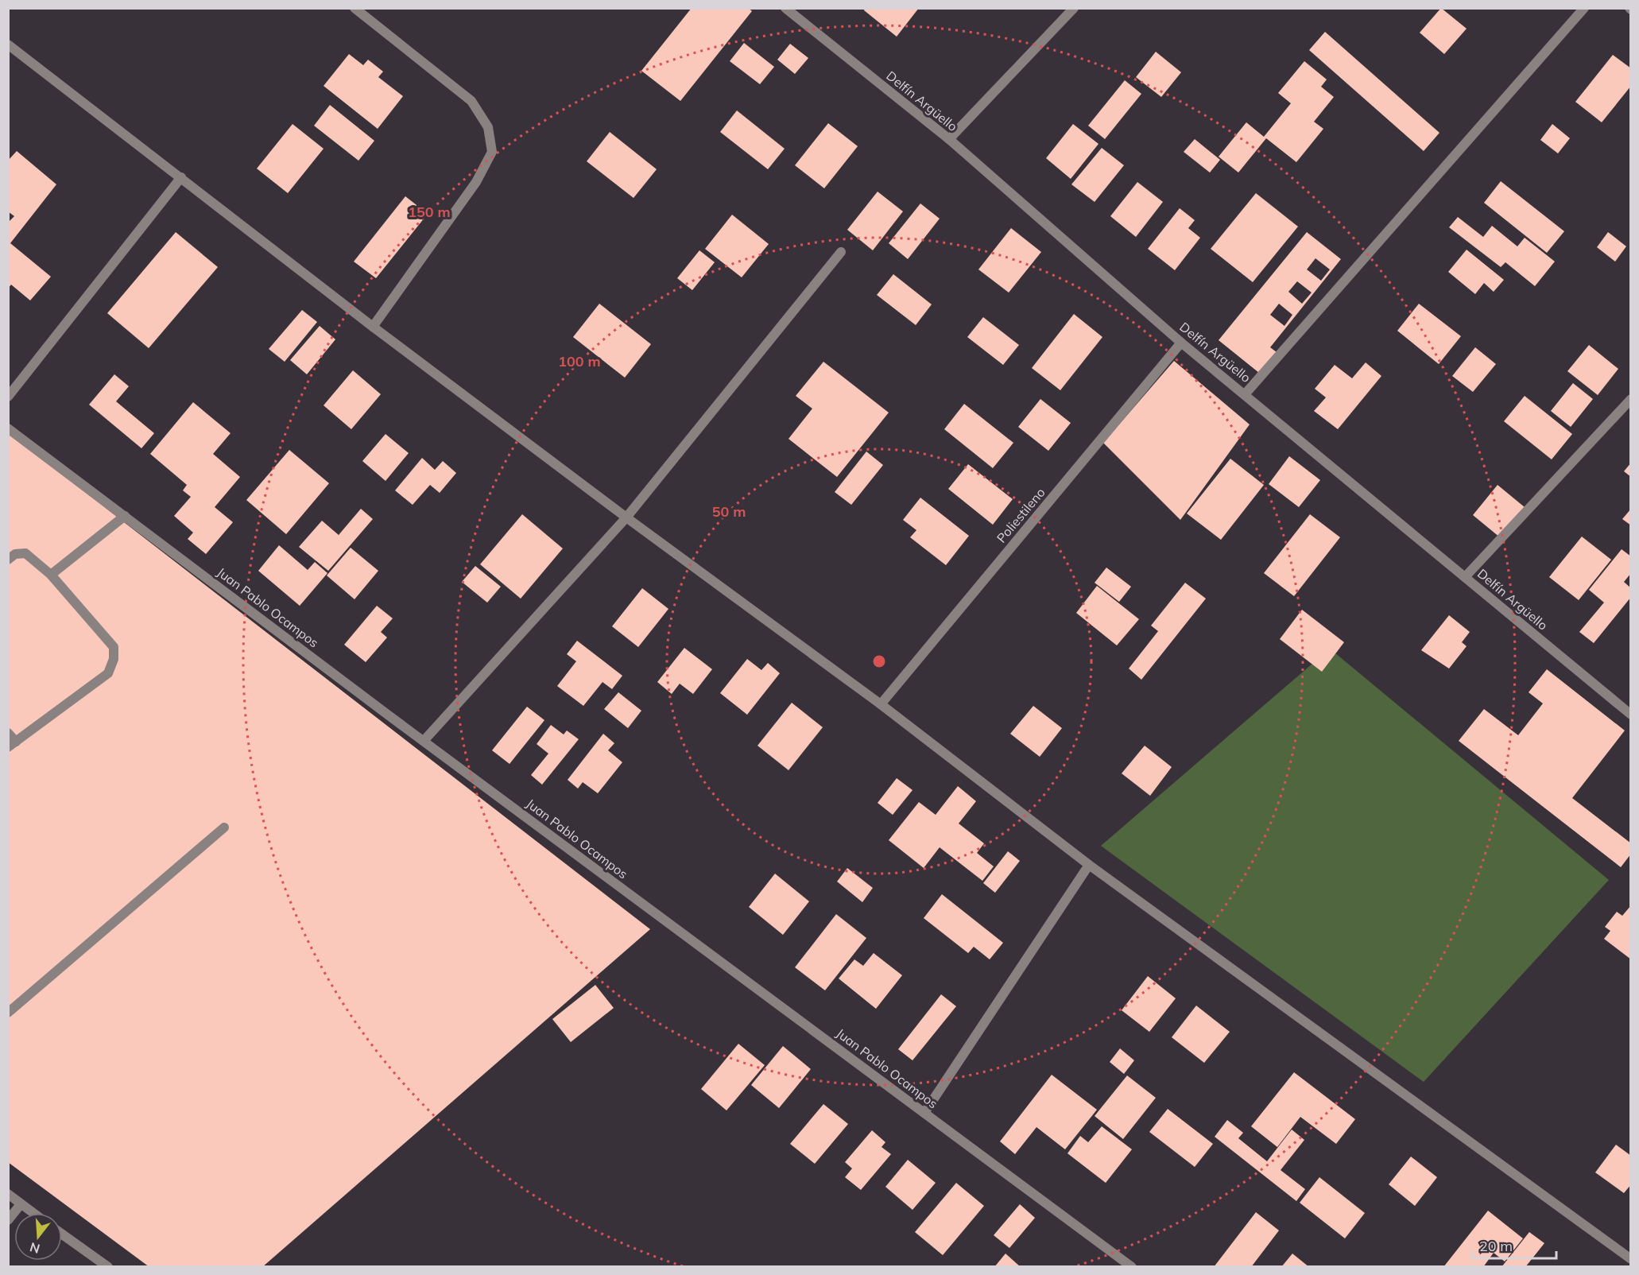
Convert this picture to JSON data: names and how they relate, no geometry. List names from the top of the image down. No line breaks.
{"streets":{"street":["Delfín Argüello","Poliestileno","Juan Pablo Ocampos"]},"crossings":[["Delfín Argüello","Poliestileno"]],"scale_bar":"20 m","north":"bottom","rings":["150 m","100 m","50 m"]}
